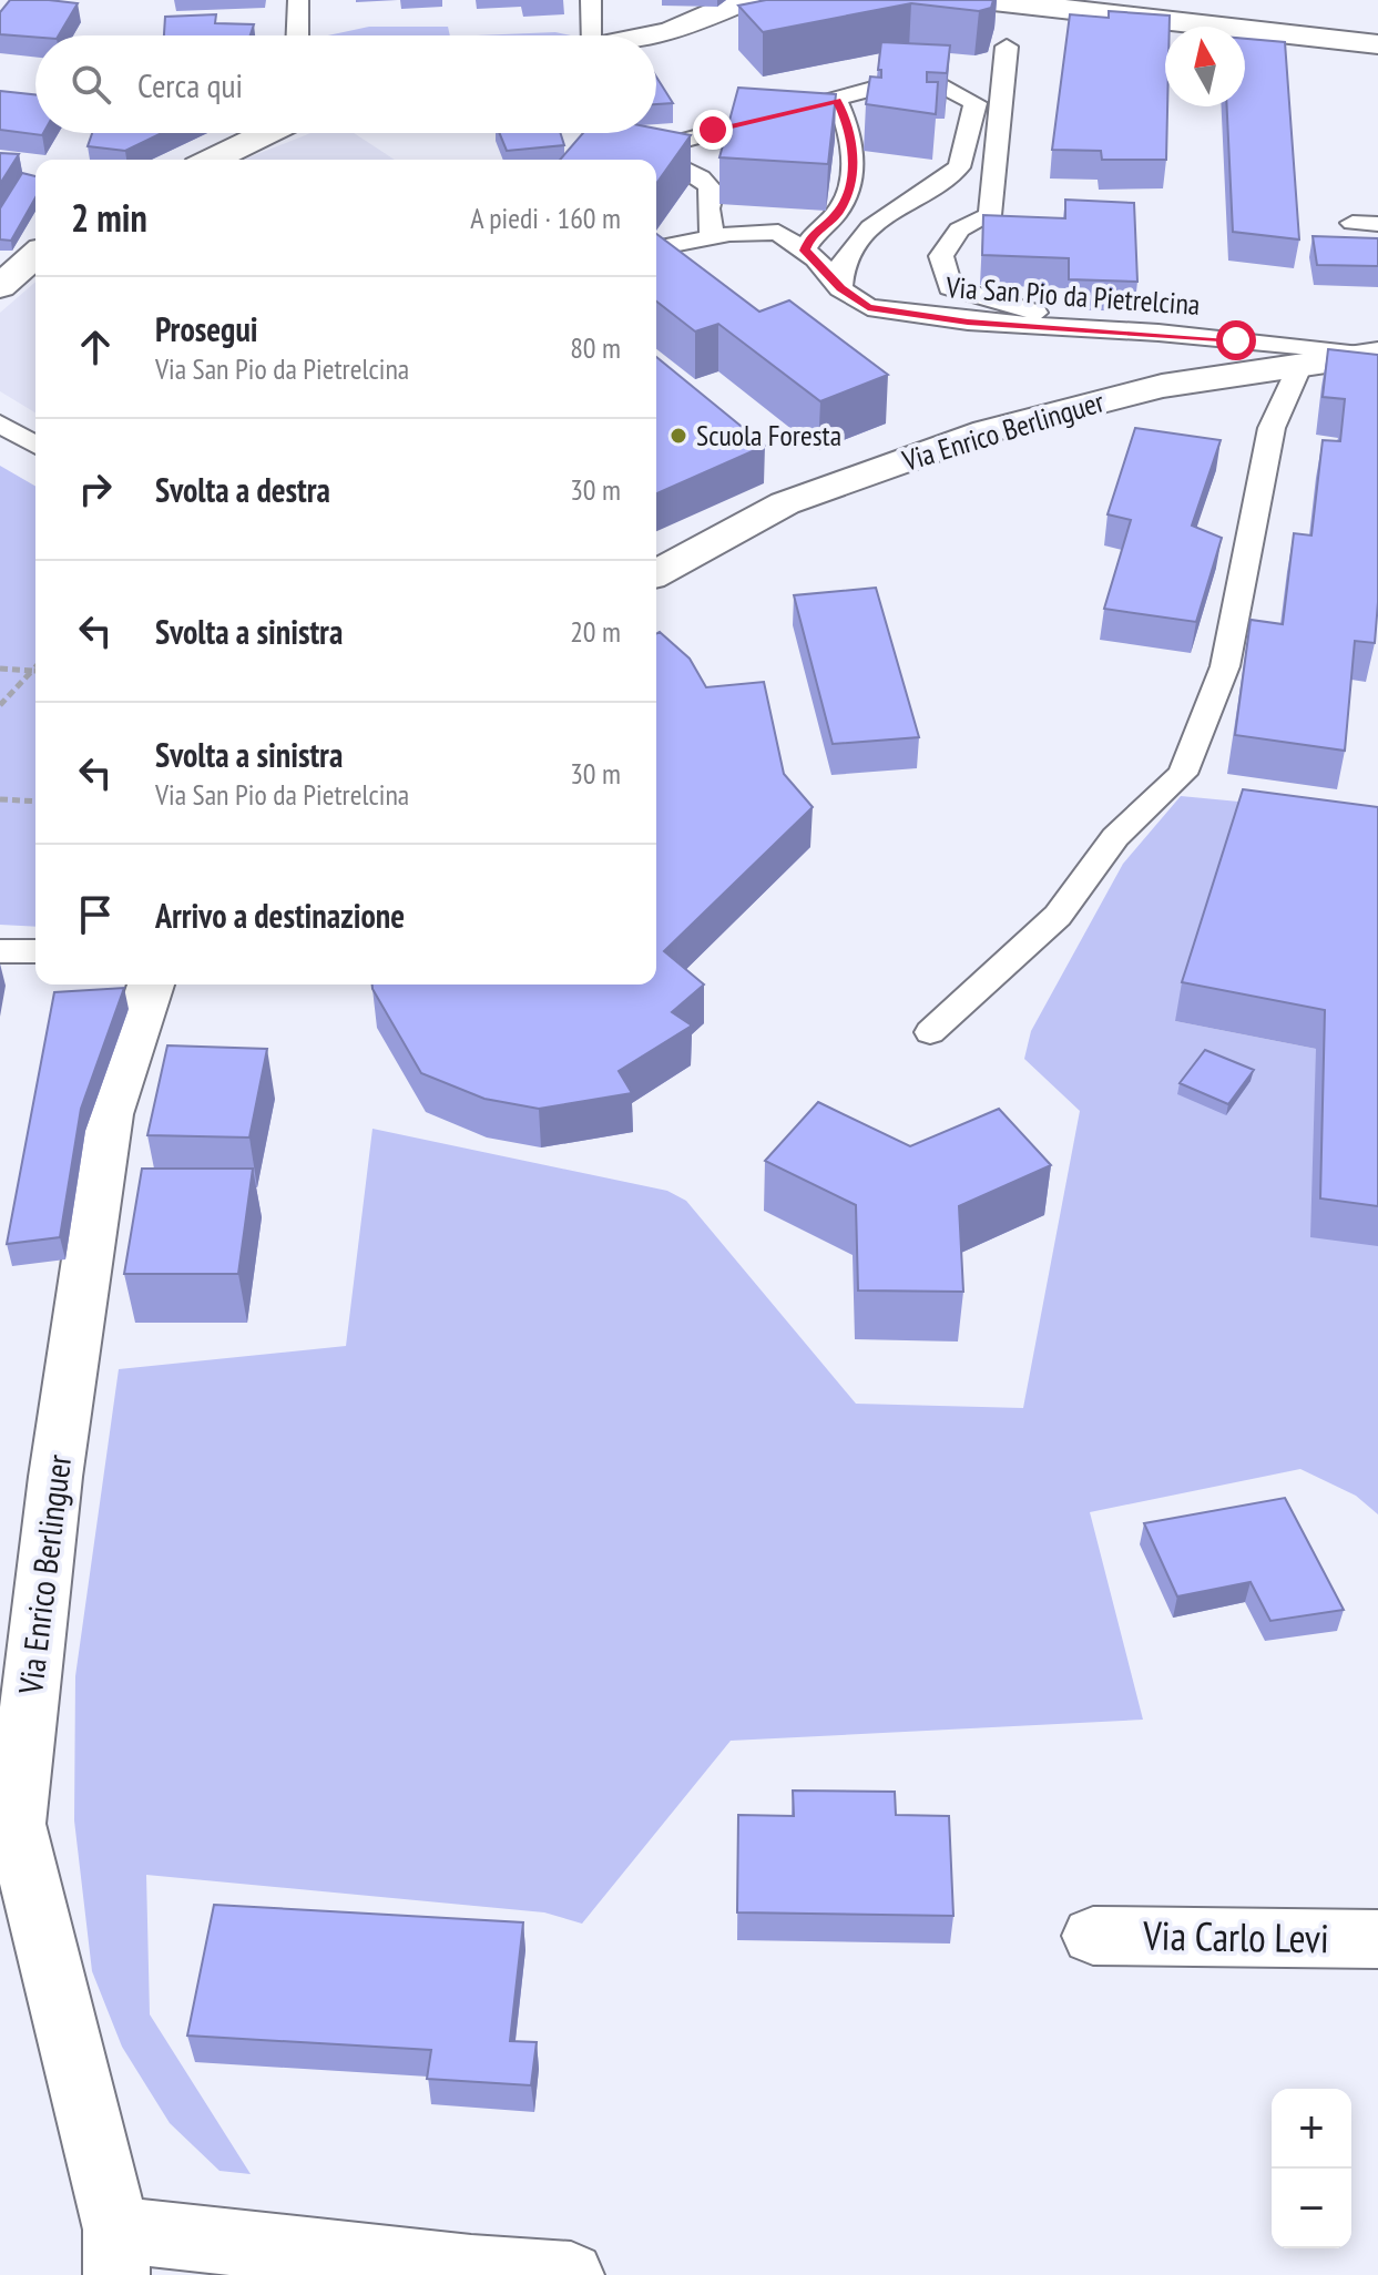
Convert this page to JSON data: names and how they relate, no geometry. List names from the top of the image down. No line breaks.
{"streets":{"street":["Via Enrico Berlinguer","Via Carlo Levi"],"lane":["Via San Pio da Pietrelcina"]},"crossings":[["Via San Pio da Pietrelcina","Via Enrico Berlinguer"]],"places":["Scuola Foresta"],"north":"top","page":{"search":"Cerca qui","heading":["2 min","A piedi · 160 m"],"list":[["Prosegui","Via San Pio da Pietrelcina","80 m"],["Svolta a destra","30 m"],["Svolta a sinistra","20 m"],["Svolta a sinistra","Via San Pio da Pietrelcina","30 m"],"Arrivo a destinazione"],"map_buttons":["+","−"]}}
